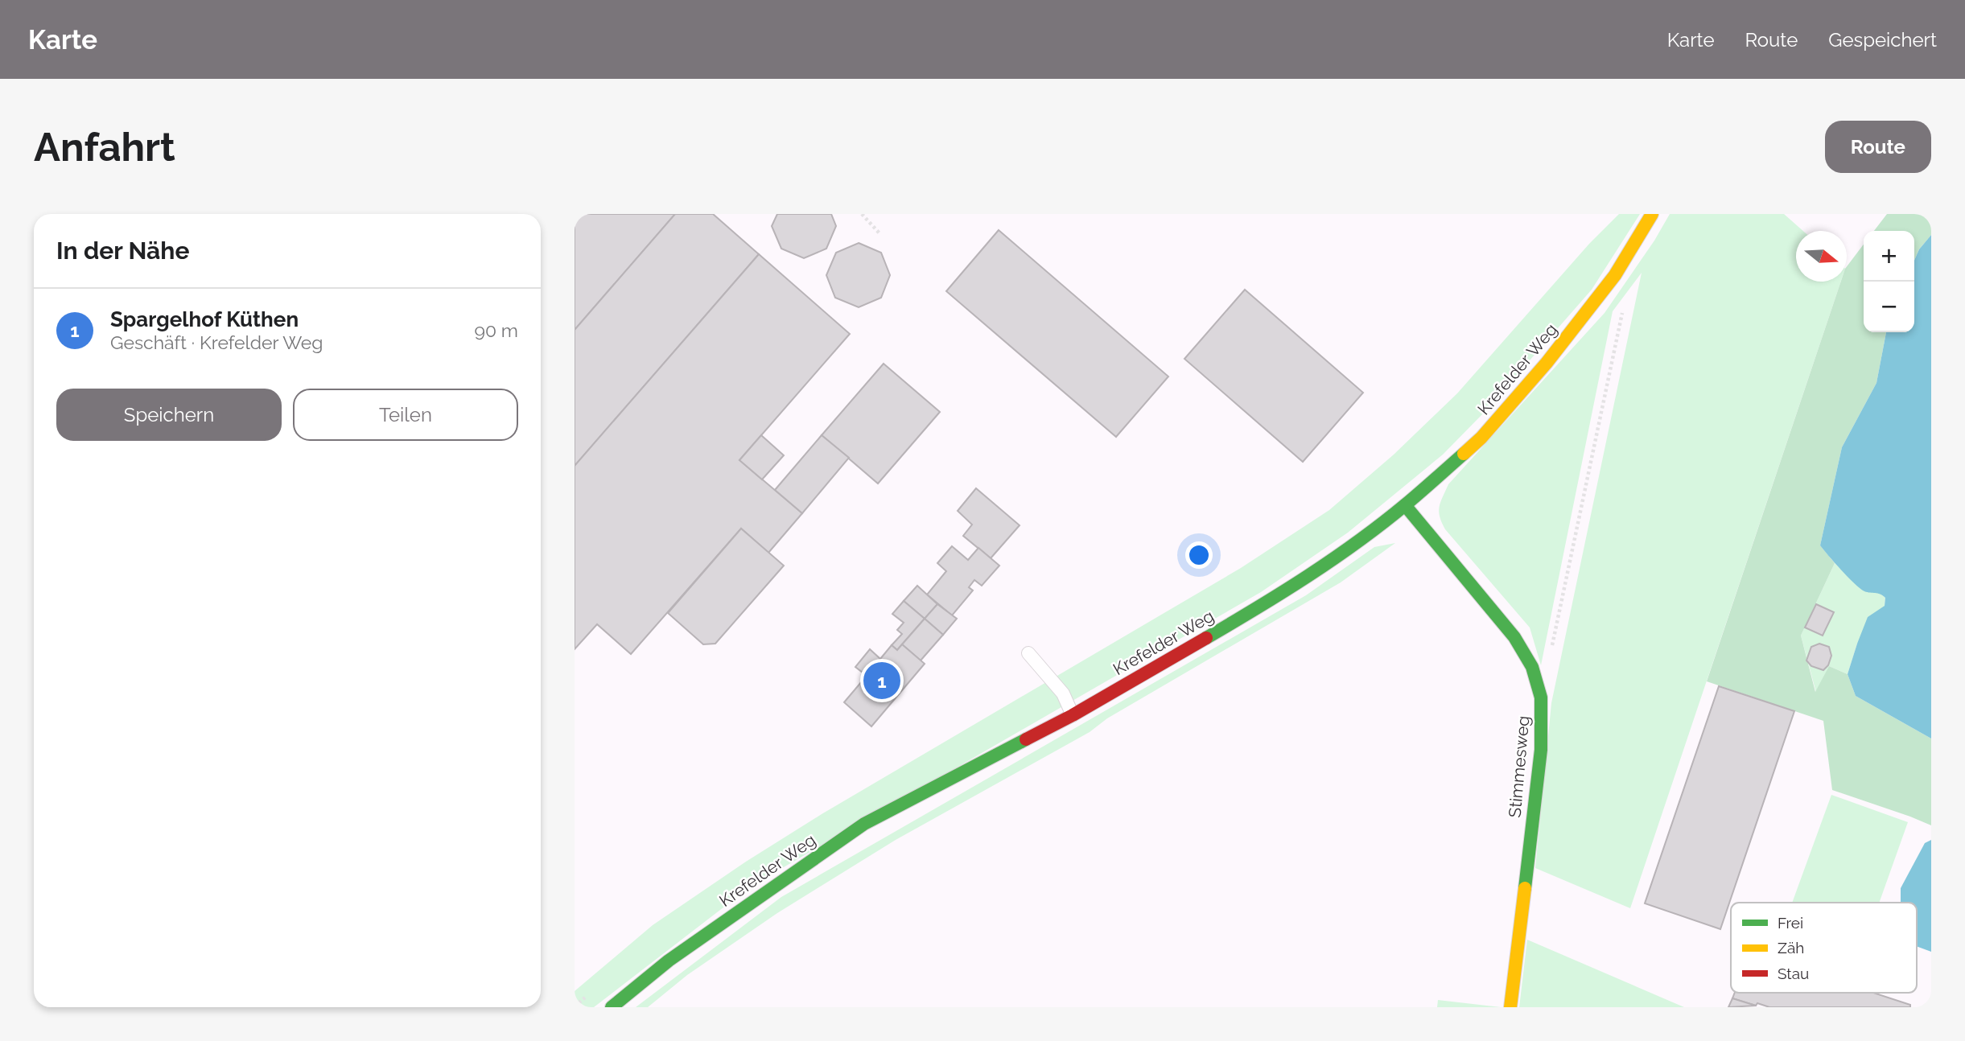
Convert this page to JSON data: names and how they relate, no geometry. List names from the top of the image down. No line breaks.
{"streets":{"street":["Krefelder Weg","Stimmesweg"]},"crossings":[["Krefelder Weg","Stimmesweg"]],"legend":["Frei","Zäh","Stau"],"north":"right","page":{"header":"Karte","nav":["Karte","Route","Gespeichert"],"buttons":["Route",["Speichern","Teilen"]],"title":"Anfahrt","heading":"In der Nähe","map_buttons":["+","−"],"list":[{"mark":"1","name":"Spargelhof Küthen","note":"Geschäft · Krefelder Weg","value":"90 m"}],"pins":"1"}}
